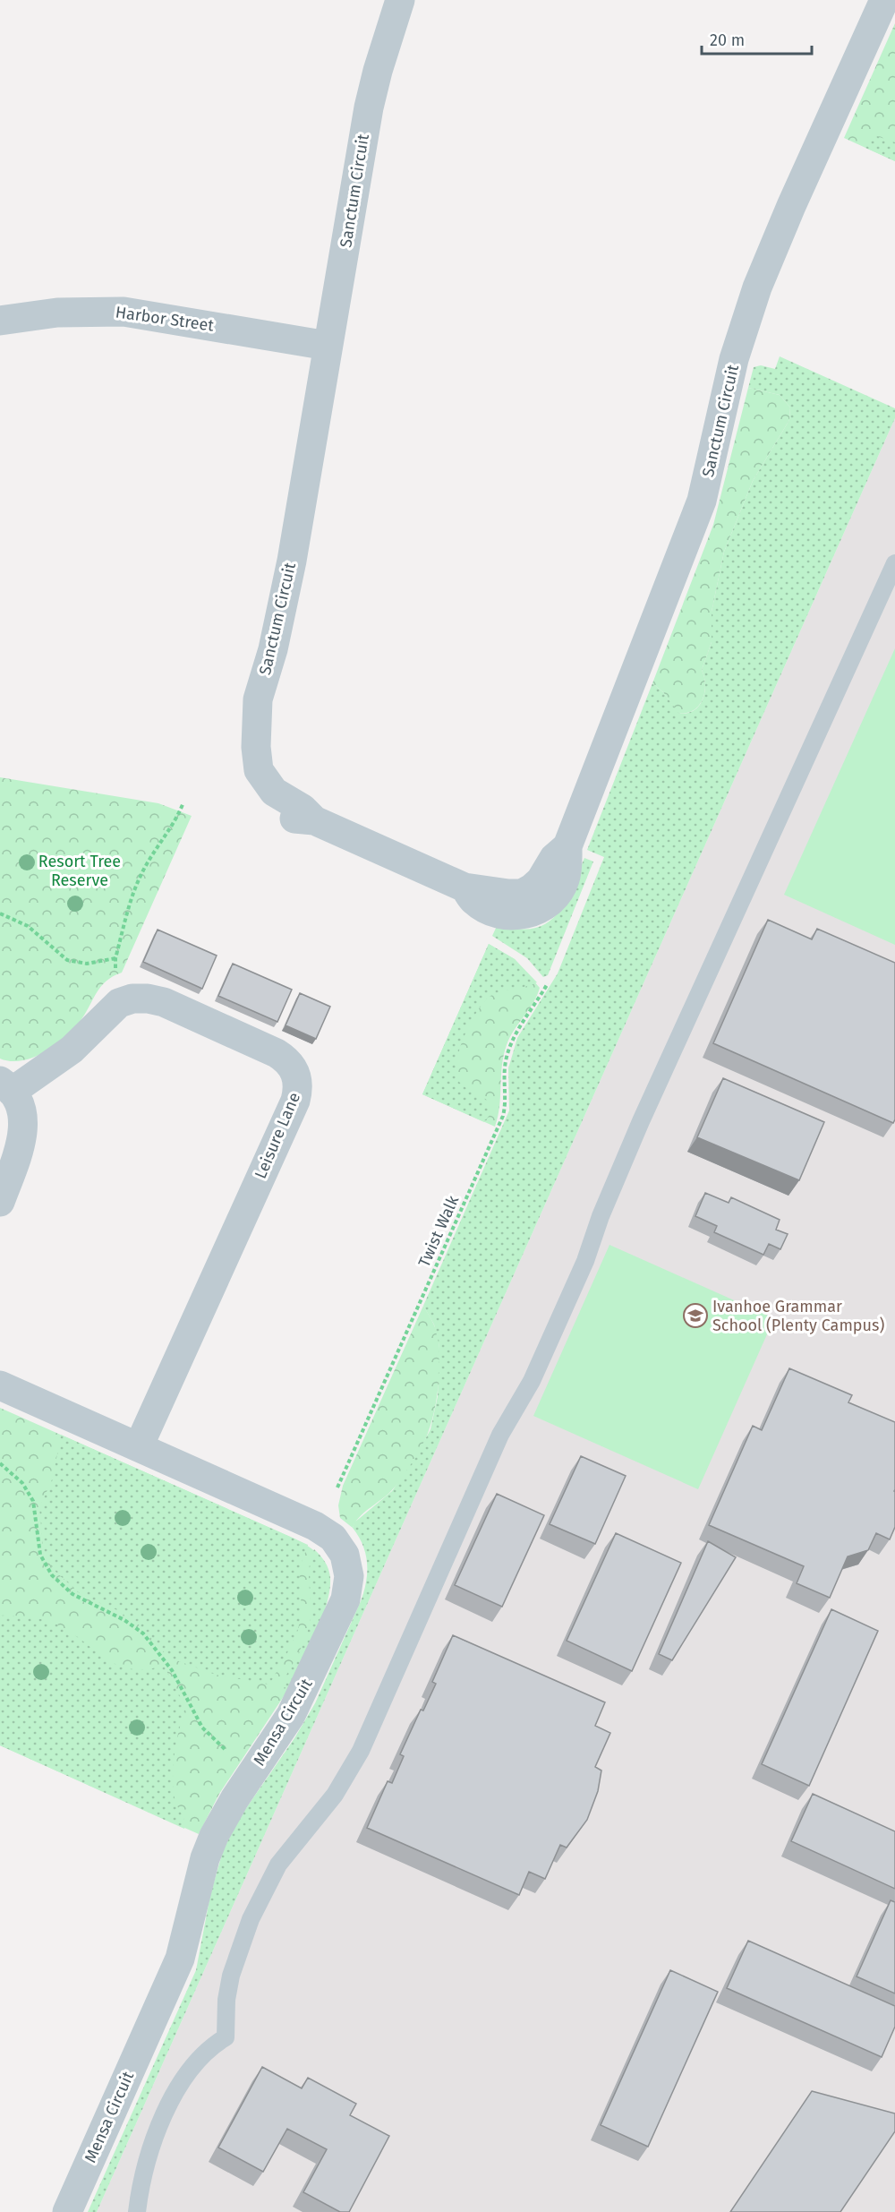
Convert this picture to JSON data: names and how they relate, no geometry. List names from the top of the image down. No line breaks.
{"streets":{"street":["Sanctum Circuit","Harbor Street","Leisure Lane","Mensa Circuit"],"path":["Twist Walk"]},"crossings":[["Sanctum Circuit","Harbor Street"],["Leisure Lane","Mensa Circuit"]],"parks":["Resort Tree Reserve"],"places":{"school or university":["Ivanhoe Grammar School (Plenty Campus)"]},"scale_bar":"20 m"}
